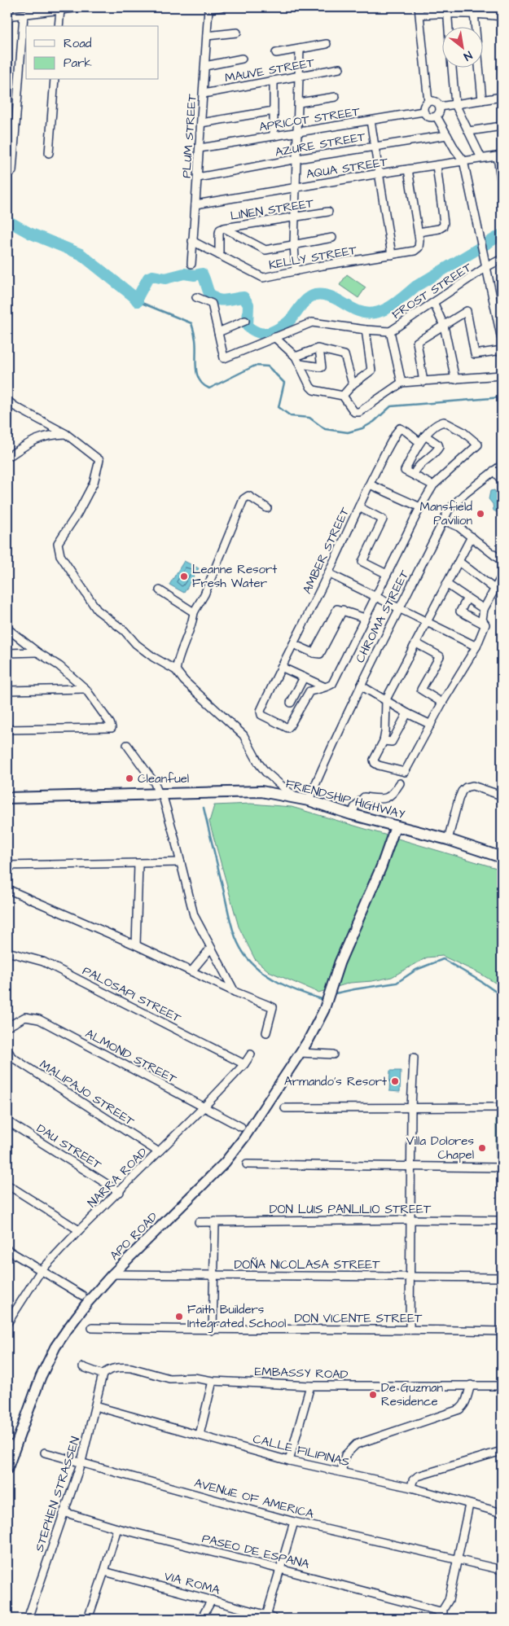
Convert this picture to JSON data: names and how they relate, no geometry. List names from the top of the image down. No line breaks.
{"streets":{"main road":["FRIENDSHIP HIGHWAY"],"street":["MAUVE STREET","APRICOT STREET","PLUM STREET","AZURE STREET","AQUA STREET","LINEN STREET","KELLY STREET","FROST STREET","AMBER STREET","CHROMA STREET","PALOSAPI STREET","ALMOND STREET","MALIPAJO STREET","DAU STREET","NARRA ROAD","DON LUIS PANLILIO STREET","APO ROAD","DOÑA NICOLASA STREET","DON VICENTE STREET","EMBASSY ROAD","CALLE FILIPINAS","STEPHEN STRASSEN","AVENUE OF AMERICA","PASEO DE ESPANA","VIA ROMA"]},"crossings":[["MAUVE STREET","PLUM STREET"],["APRICOT STREET","PLUM STREET"],["PLUM STREET","AZURE STREET"],["PLUM STREET","AQUA STREET"],["PLUM STREET","KELLY STREET"],["LINEN STREET","KELLY STREET"],["CHROMA STREET","FRIENDSHIP HIGHWAY"],["FRIENDSHIP HIGHWAY","APO ROAD"],["PALOSAPI STREET","NARRA ROAD"],["ALMOND STREET","NARRA ROAD"],["MALIPAJO STREET","NARRA ROAD"],["DAU STREET","NARRA ROAD"],["APO ROAD","DOÑA NICOLASA STREET"],["EMBASSY ROAD","STEPHEN STRASSEN"],["CALLE FILIPINAS","STEPHEN STRASSEN"],["STEPHEN STRASSEN","AVENUE OF AMERICA"],["STEPHEN STRASSEN","PASEO DE ESPANA"]],"places":["Mansfield Pavilion","Leanne Resort Fresh Water","Cleanfuel","Armando's Resort","Villa Dolores Chapel","Faith Builders Integrated School","De Guzman Residence"],"legend":["Road","Park"],"north":"bottom right"}
